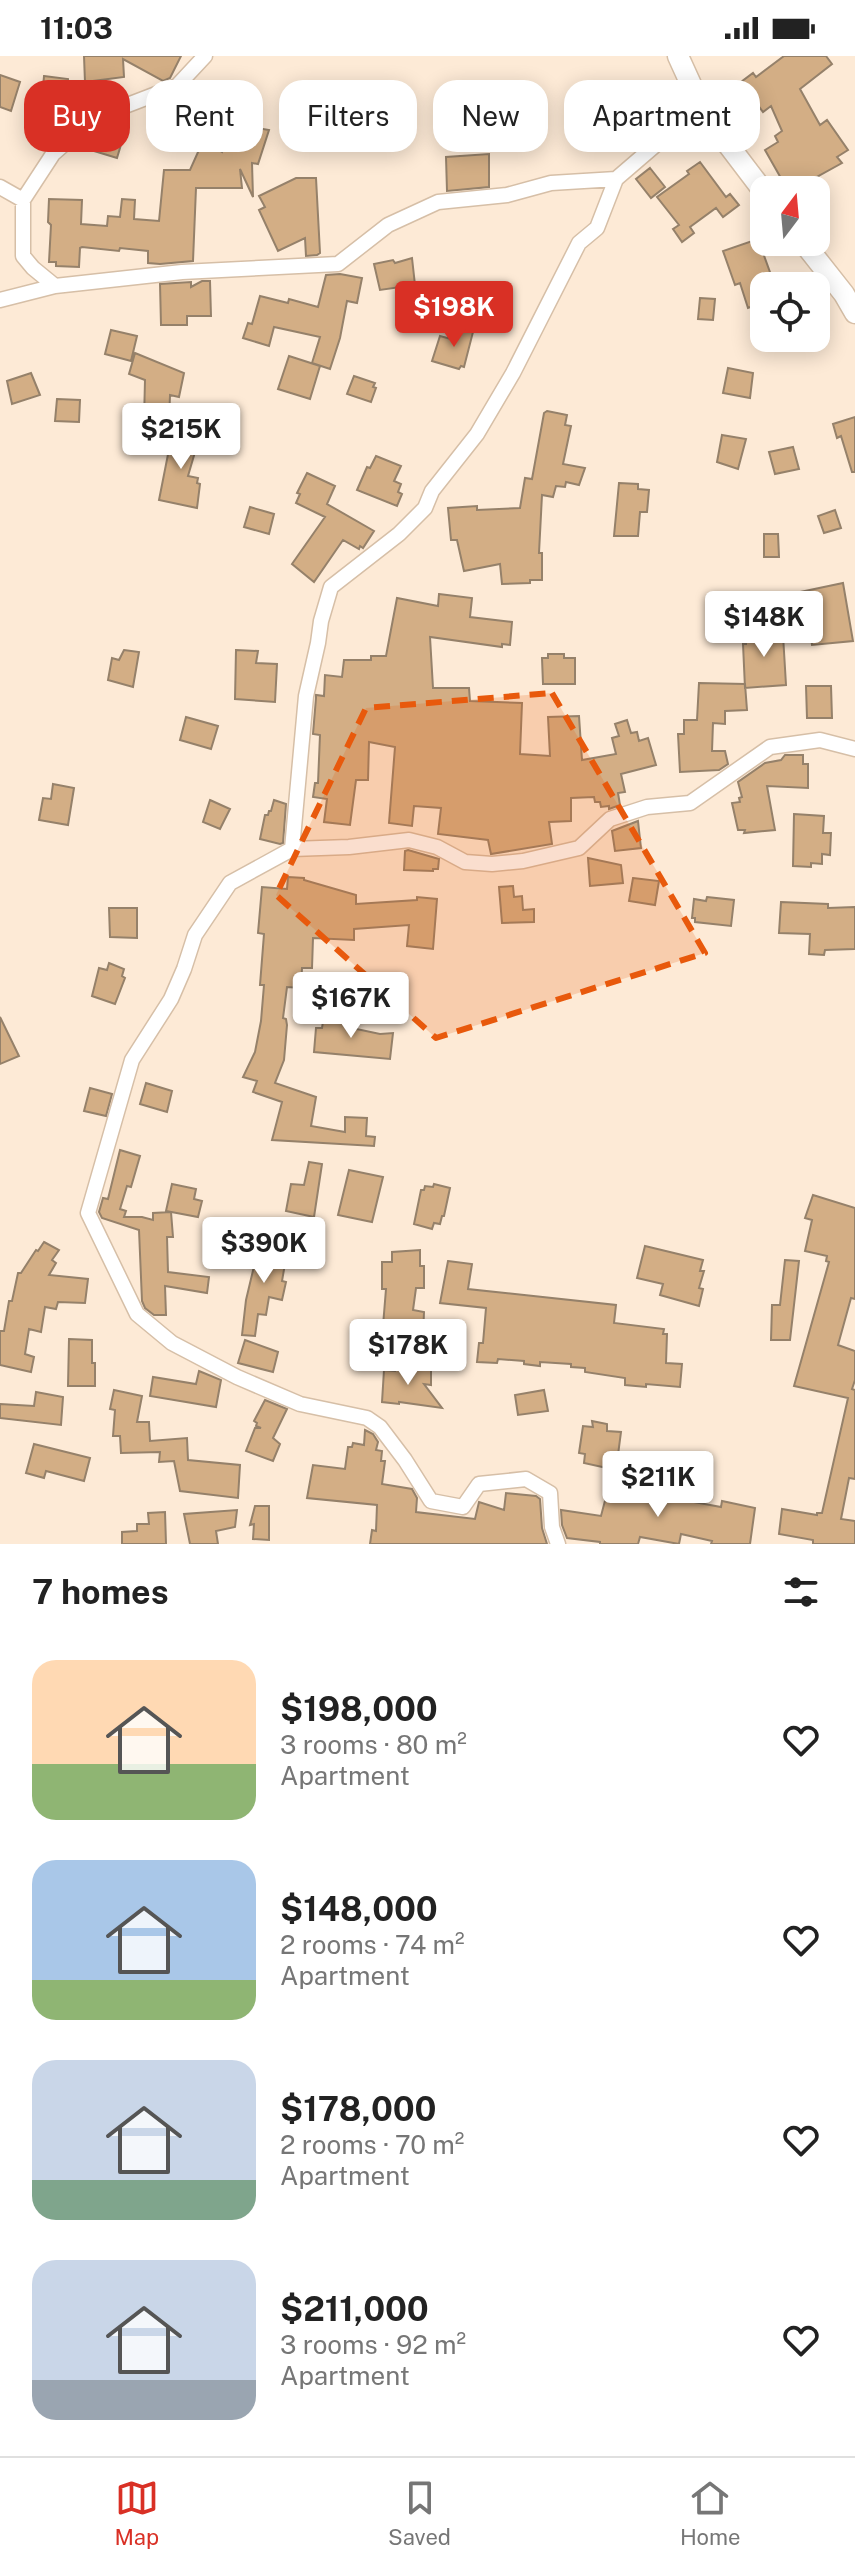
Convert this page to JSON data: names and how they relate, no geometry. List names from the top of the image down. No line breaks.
{"north":"top","page":{"status":"11:03","chip":["Buy","Rent","Filters","New","Apartment"],"price":["$198K","$215K","$148K","$167K","$390K","$178K","$211K"],"heading":"7 homes","list":[{"name":"$198,000","note":"3 rooms · 80 m² · Apartment"},{"name":"$148,000","note":"2 rooms · 74 m² · Apartment"},{"name":"$178,000","note":"2 rooms · 70 m² · Apartment"},{"name":"$211,000","note":"3 rooms · 92 m² · Apartment"}],"tabs":["Map","Saved","Home"]}}
